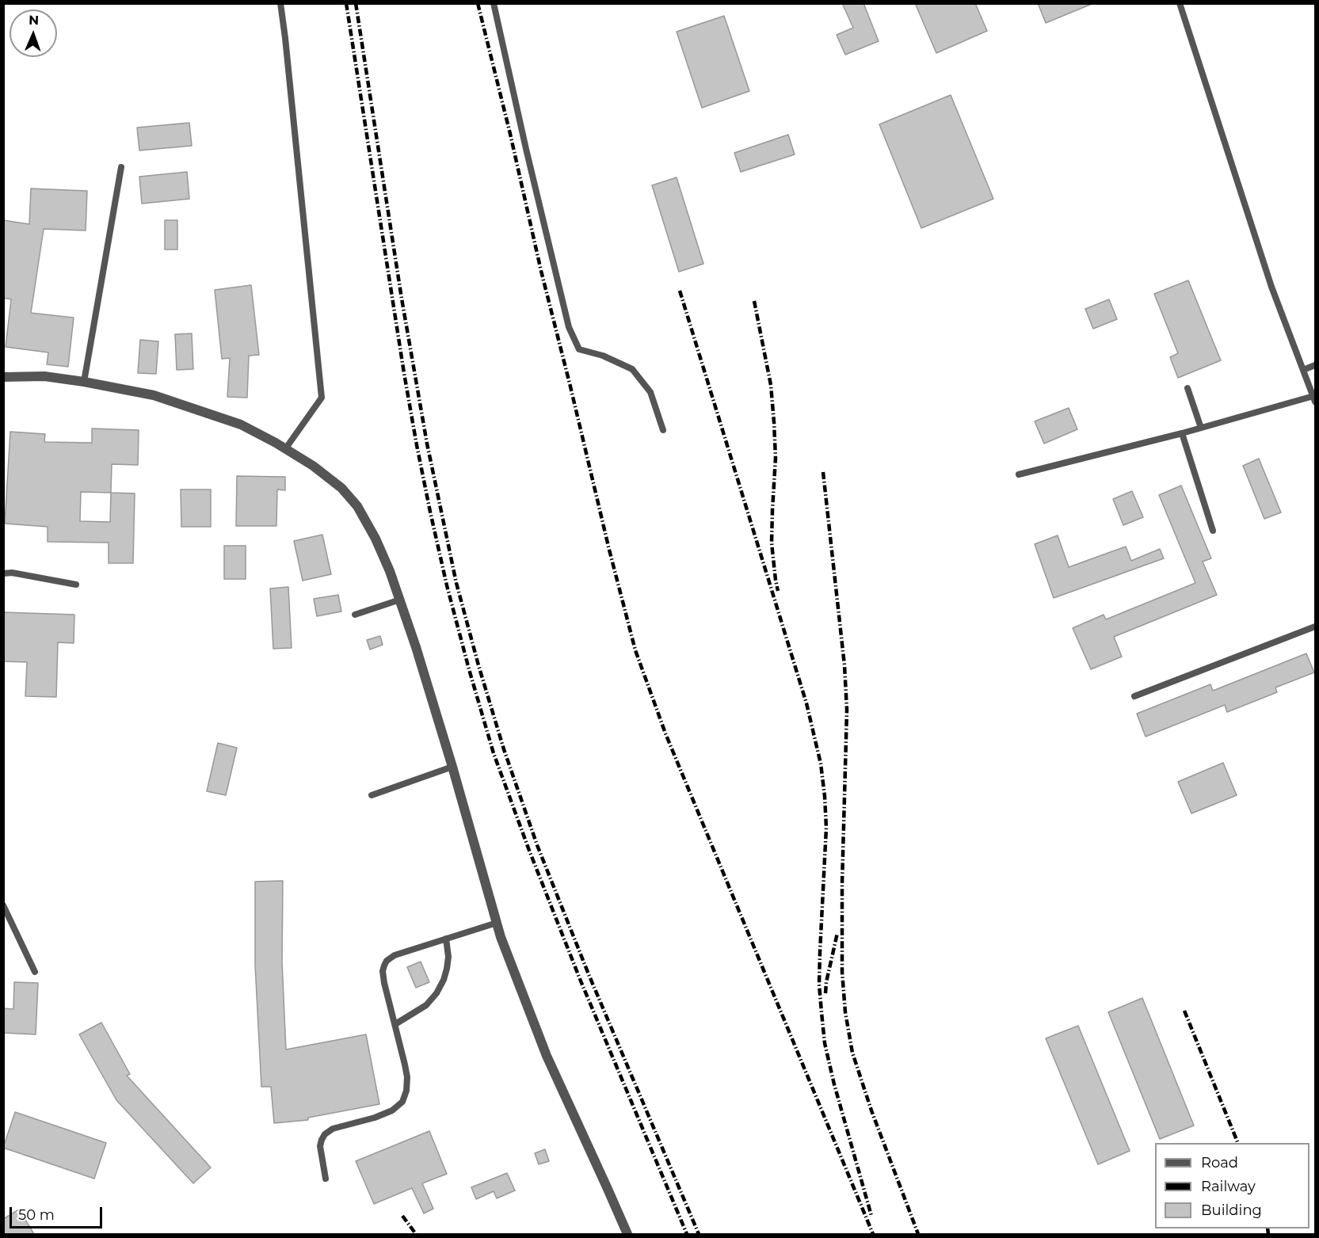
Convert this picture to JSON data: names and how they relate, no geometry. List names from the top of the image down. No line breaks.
{"legend":["Road","Railway","Building"],"scale_bar":"50 m","north":"top"}
